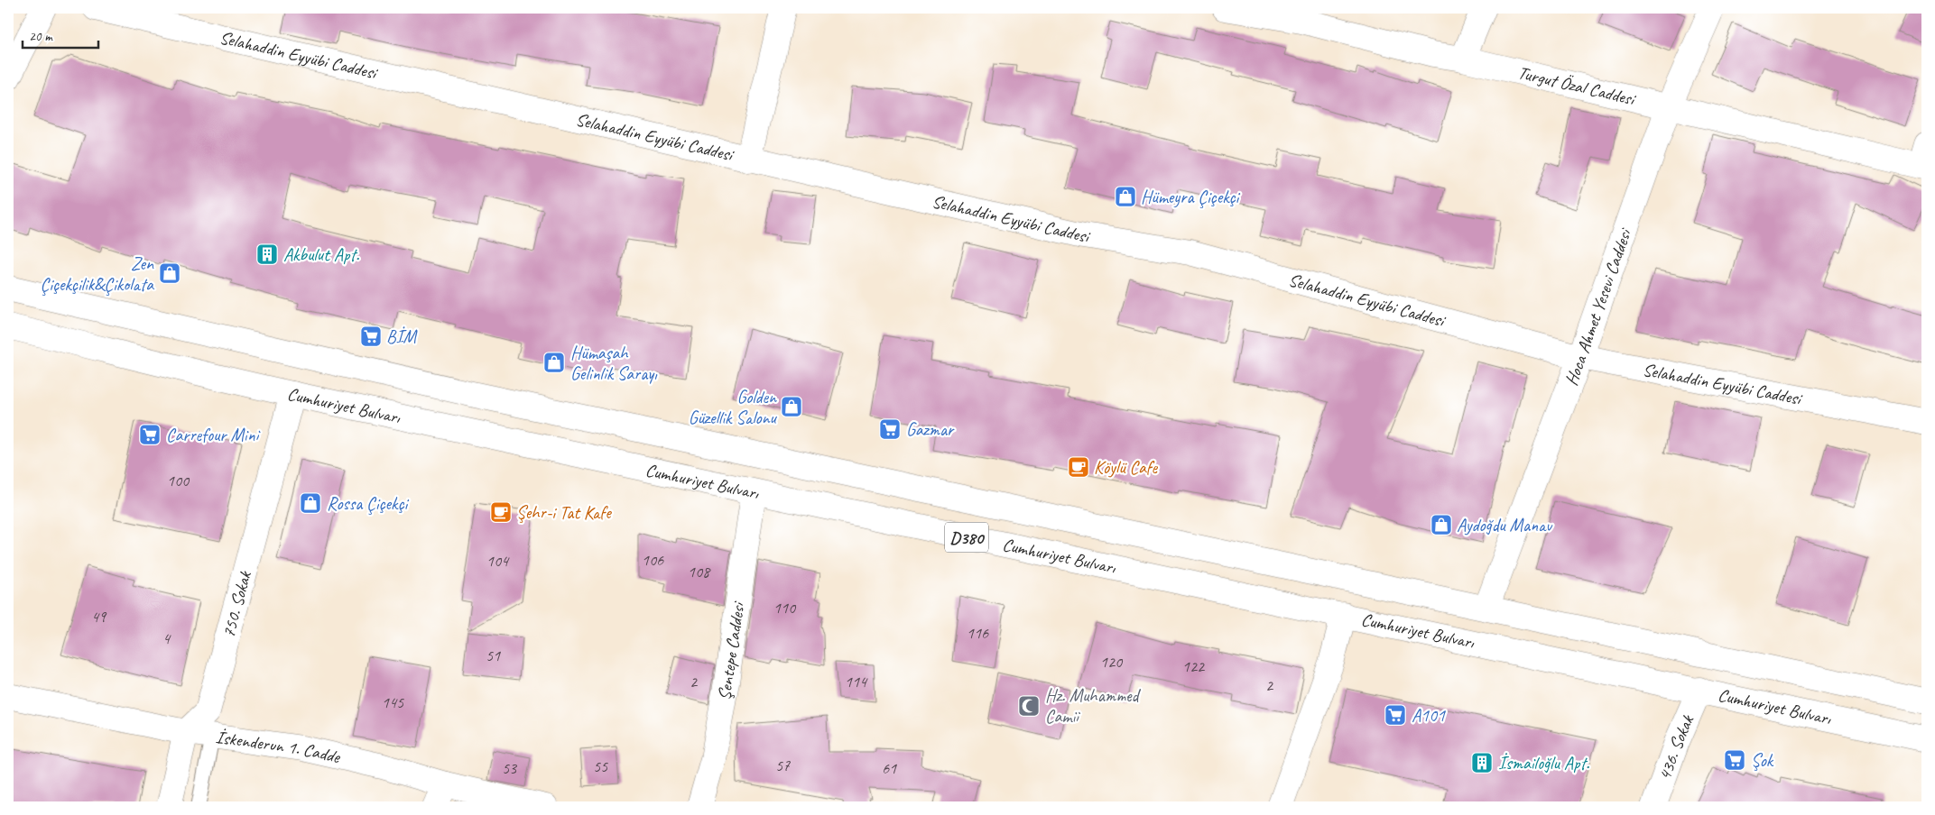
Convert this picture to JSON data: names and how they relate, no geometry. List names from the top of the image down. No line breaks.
{"streets":{"street":["Selahaddin Eyyübi Caddesi","Turgut Özal Caddesi","Hoca Ahmet Yesevi Caddesi","Cumhuriyet Bulvarı","D380","750. Sokak","Şentepe Caddesi","İskenderun 1. Cadde","436. Sokak"]},"crossings":[["Selahaddin Eyyübi Caddesi","Hoca Ahmet Yesevi Caddesi"],["Turgut Özal Caddesi","Hoca Ahmet Yesevi Caddesi"],["Hoca Ahmet Yesevi Caddesi","Cumhuriyet Bulvarı"],["Cumhuriyet Bulvarı","750. Sokak"],["Cumhuriyet Bulvarı","Şentepe Caddesi"],["Cumhuriyet Bulvarı","436. Sokak"],["750. Sokak","İskenderun 1. Cadde"]],"places":{"shop":["Hümeyra Çiçekçi","Zen Çiçekçilik&Çikolata","Hümaşah Gelinlik Sarayı","Golden Güzellik Salonu","Rossa Çiçekçi","Aydoğdu Manav"],"building":["Akbulut Apt.","İsmailoğlu Apt."],"supermarket":["BİM","Gazmar","Carrefour Mini","A101","Şok"],"cafe":["Köylü Cafe","Şehr-i Tat Kafe"],"mosque":["Hz. Muhammed Camii"]},"house_numbers":["100","106","104","108","110","49","116","4","51","120","122","2","114","2","145","57","55","53","61"],"scale_bar":"20 m"}
